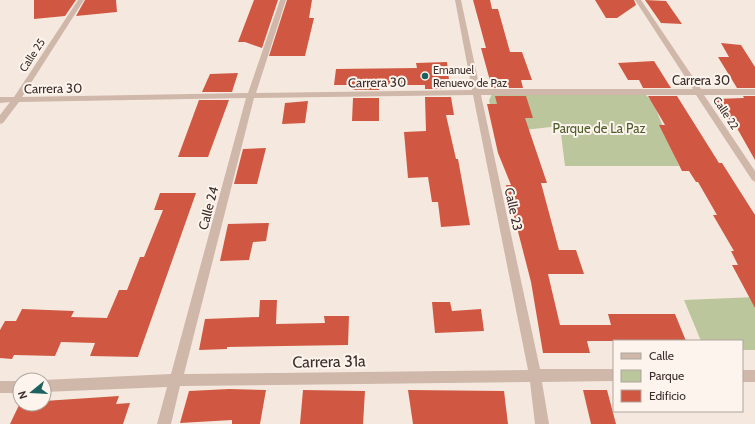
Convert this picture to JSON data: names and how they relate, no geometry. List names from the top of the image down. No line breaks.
{"streets":{"street":["Calle 25","Carrera 30","Calle 22","Calle 24","Calle 23","Carrera 31a"]},"crossings":[["Calle 25","Carrera 30"],["Carrera 30","Calle 22"],["Carrera 30","Calle 24"],["Carrera 30","Calle 23"],["Calle 24","Carrera 31a"],["Calle 23","Carrera 31a"]],"parks":["Parque de La Paz"],"places":["Emanuel Renuevo de Paz"],"legend":["Calle","Parque","Edificio"],"north":"left"}
